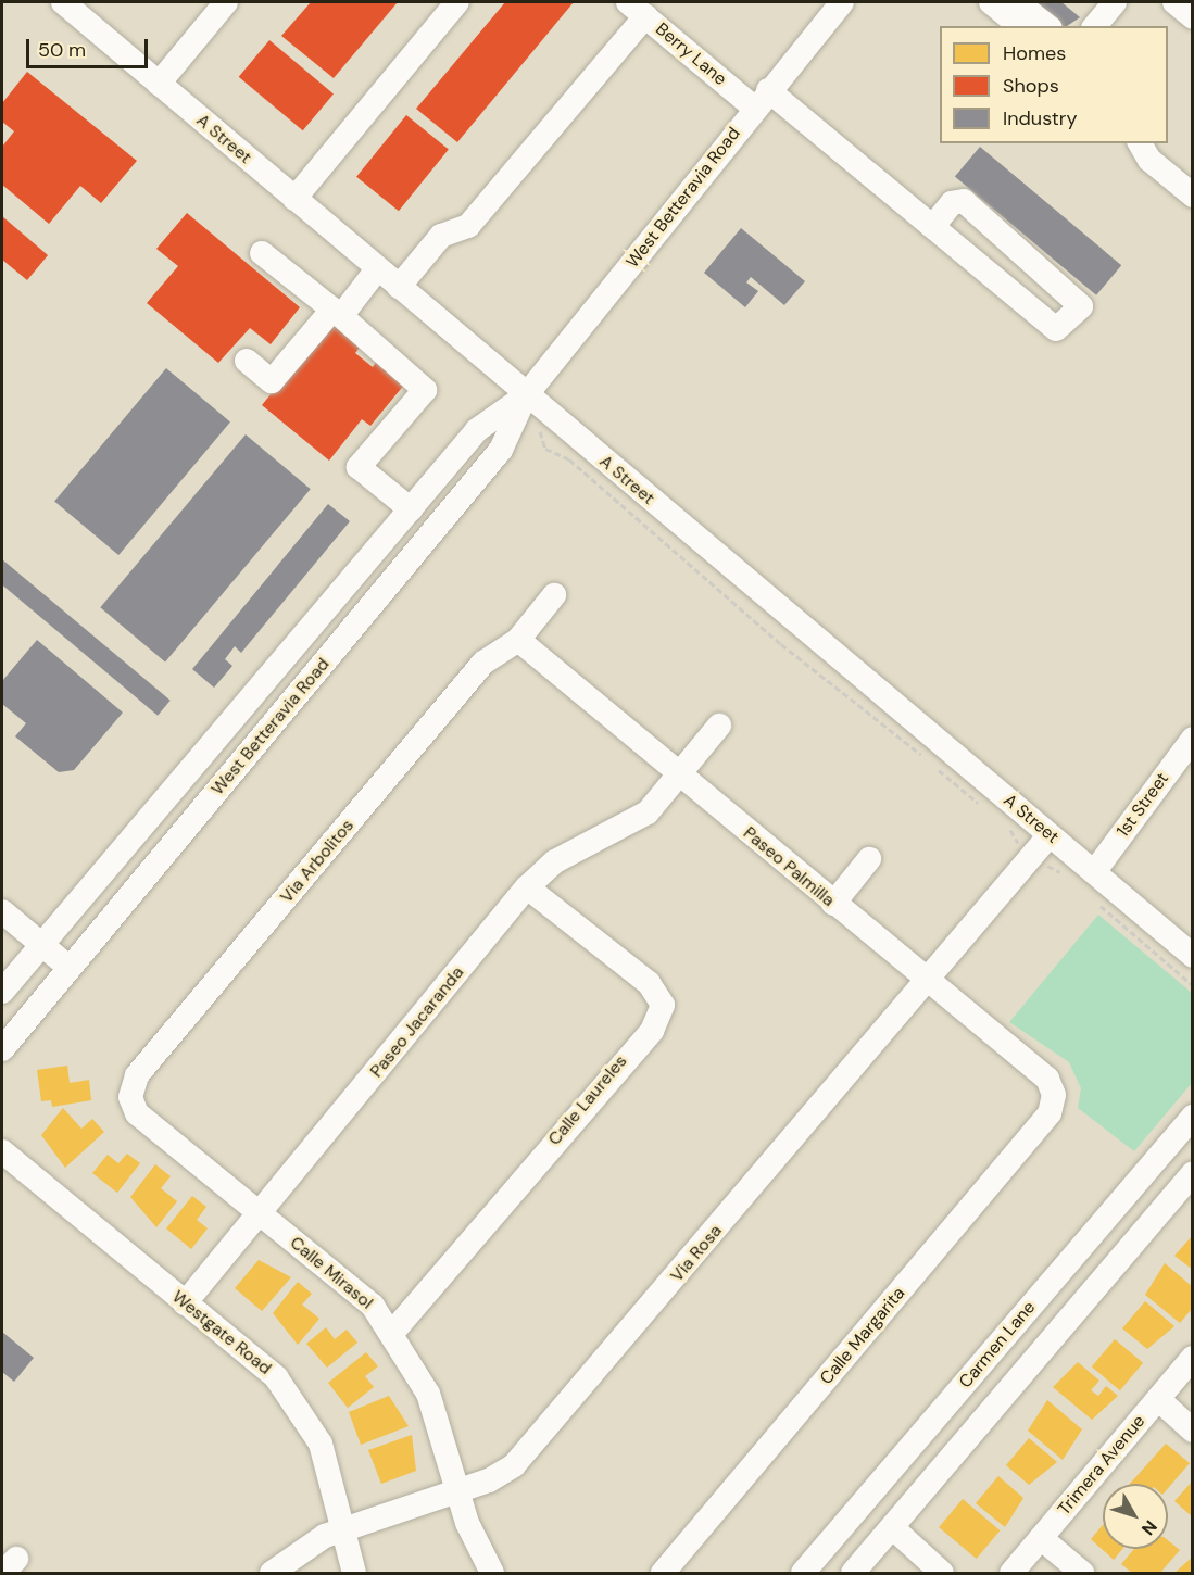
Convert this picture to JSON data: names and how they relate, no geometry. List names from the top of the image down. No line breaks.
{"streets":{"street":["Berry Lane","A Street","West Betteravia Road","1st Street","Via Arbolitos","Paseo Palmilla","Paseo Jacaranda","Calle Laureles","Via Rosa","Calle Mirasol","Westgate Road","Calle Margarita","Carmen Lane","Trimera Avenue"]},"crossings":[["Berry Lane","West Betteravia Road"],["A Street","West Betteravia Road"],["A Street","1st Street"],["A Street","Via Rosa"],["Via Arbolitos","Paseo Palmilla"],["Via Arbolitos","Calle Mirasol"],["Paseo Palmilla","Paseo Jacaranda"],["Paseo Palmilla","Via Rosa"],["Paseo Palmilla","Calle Margarita"],["Paseo Jacaranda","Calle Laureles"],["Paseo Jacaranda","Calle Mirasol"],["Paseo Jacaranda","Westgate Road"],["Calle Laureles","Calle Mirasol"],["Via Rosa","Calle Mirasol"],["Via Rosa","Westgate Road"]],"legend":["Homes","Shops","Industry"],"scale_bar":"50 m","north":"bottom right"}
